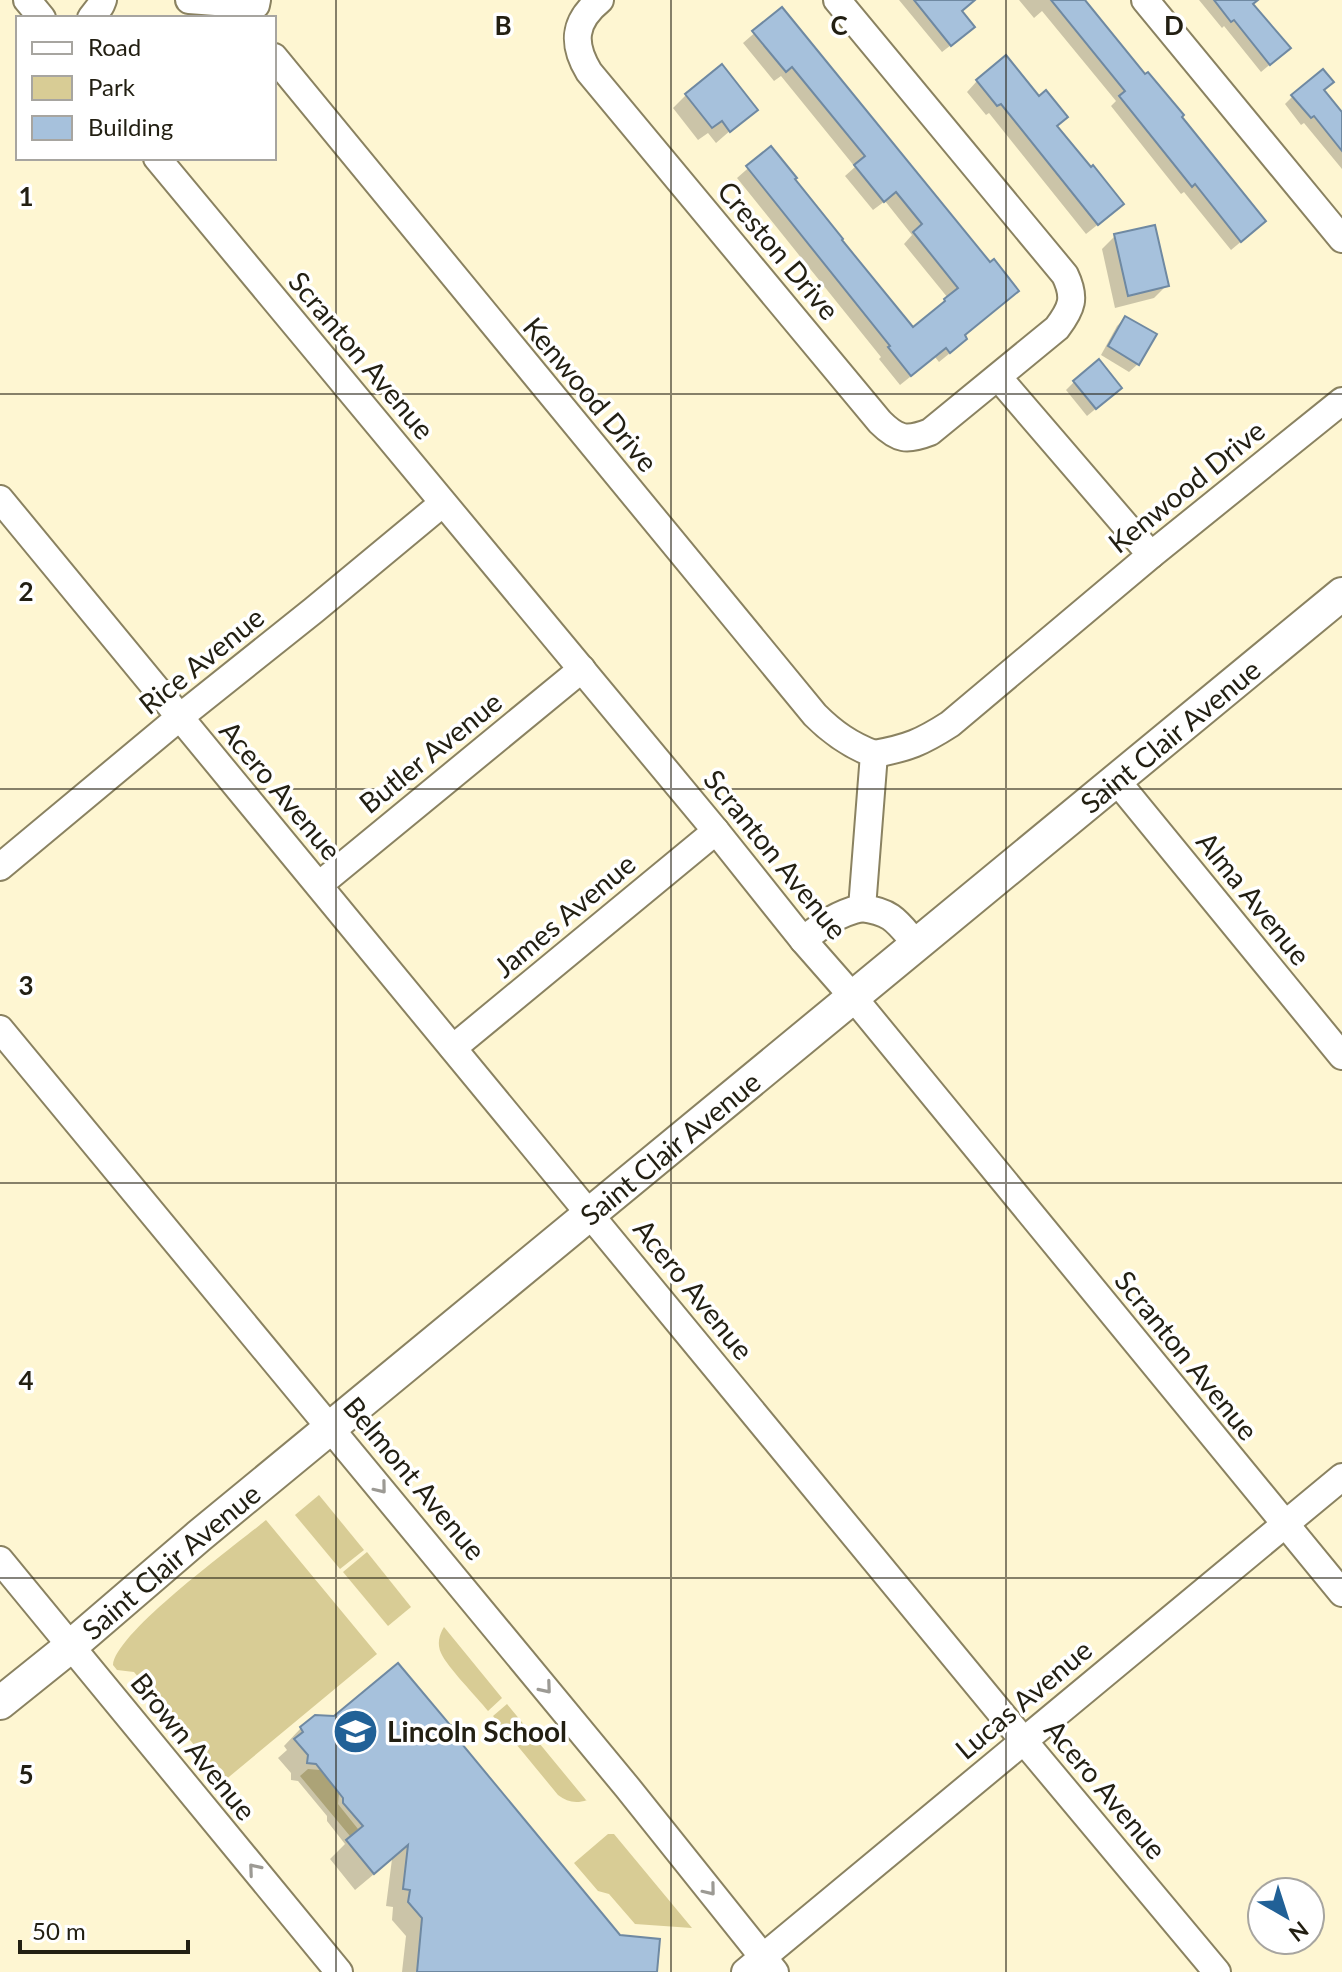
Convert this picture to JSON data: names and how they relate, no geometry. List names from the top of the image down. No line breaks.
{"streets":{"street":["Creston Drive","Scranton Avenue","Kenwood Drive","Rice Avenue","Saint Clair Avenue","Butler Avenue","Acero Avenue","Alma Avenue","James Avenue","Belmont Avenue","Lucas Avenue","Brown Avenue"]},"crossings":[["Scranton Avenue","Rice Avenue"],["Scranton Avenue","Saint Clair Avenue"],["Scranton Avenue","Butler Avenue"],["Scranton Avenue","James Avenue"],["Scranton Avenue","Lucas Avenue"],["Rice Avenue","Acero Avenue"],["Saint Clair Avenue","Acero Avenue"],["Saint Clair Avenue","Alma Avenue"],["Saint Clair Avenue","Belmont Avenue"],["Saint Clair Avenue","Brown Avenue"],["Butler Avenue","Acero Avenue"],["Acero Avenue","James Avenue"],["Acero Avenue","Lucas Avenue"],["Belmont Avenue","Lucas Avenue"]],"one_way":["Belmont Avenue","Brown Avenue"],"places":{"school or university":["Lincoln School"]},"legend":["Road","Park","Building"],"scale_bar":"50 m","north":"bottom right","grid":{"columns":["B","C","D"],"rows":["1","2","3","4","5"]}}
